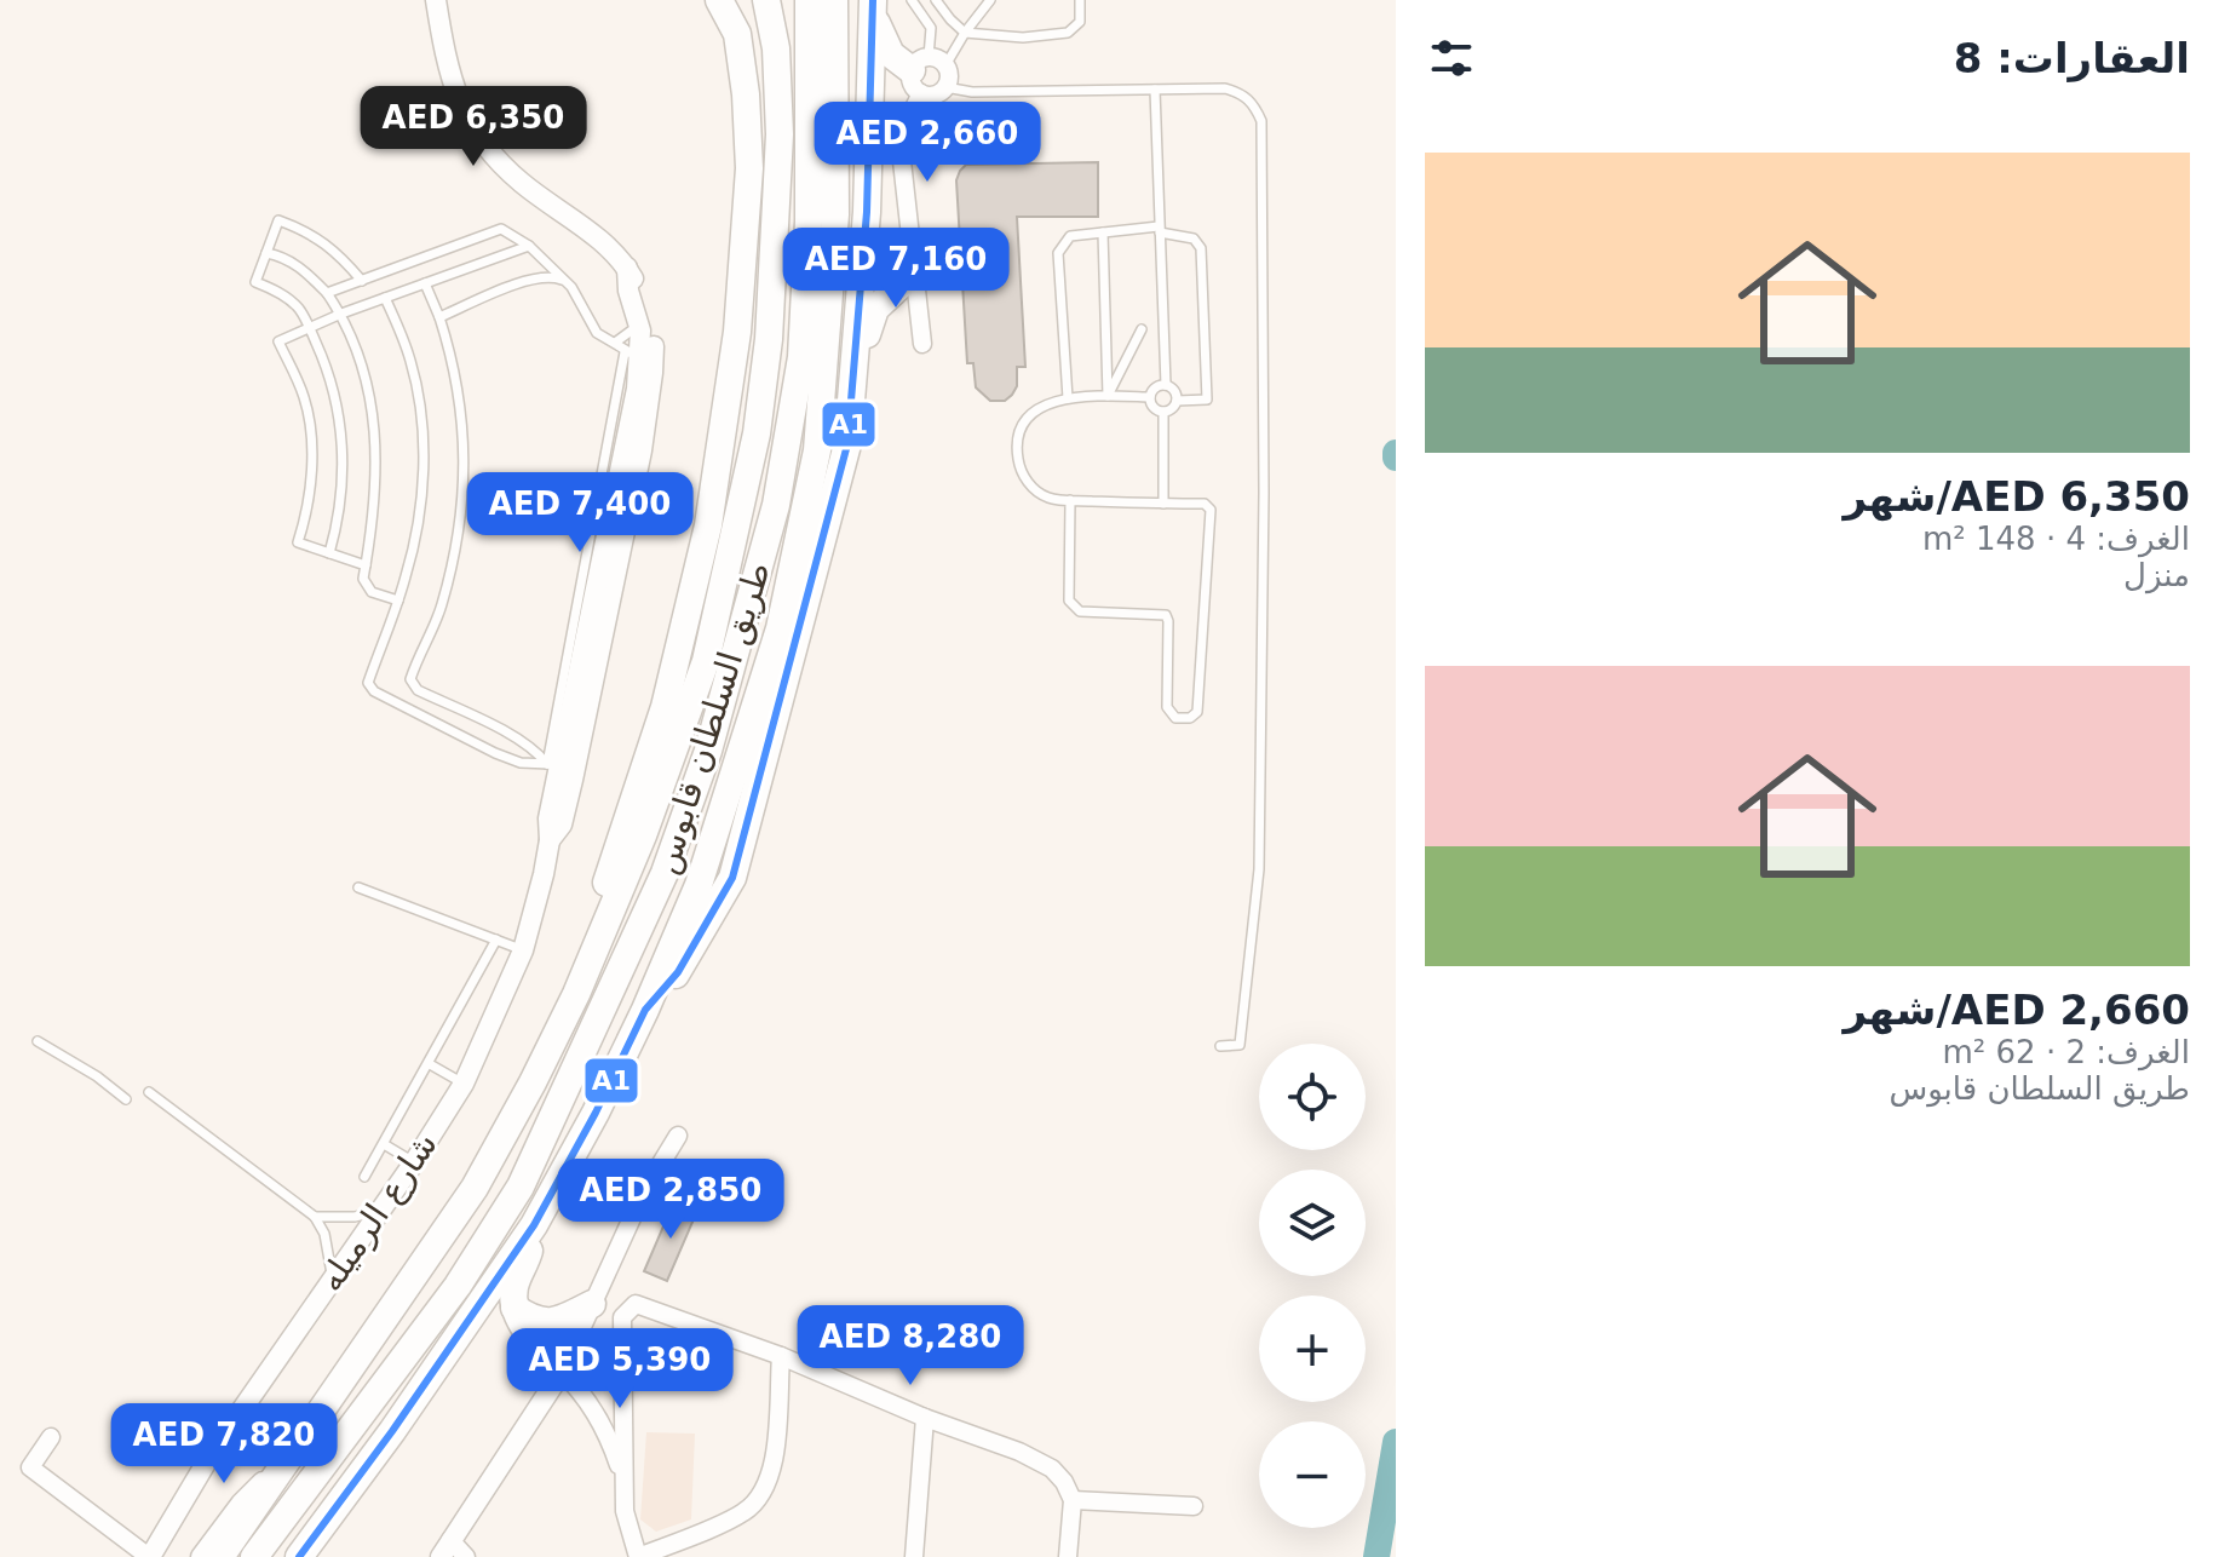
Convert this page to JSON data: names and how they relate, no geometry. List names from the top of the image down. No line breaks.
{"streets":{"highway":["طريق السلطان قابوس"],"street":["شارع الرميله"]},"lines":["transit line A1"],"page":{"heading":"العقارات: 8","price":["AED 6,350","AED 2,660","AED 7,160","AED 7,400","AED 2,850","AED 8,280","AED 5,390","AED 7,820"],"list":[{"name":"AED 6,350/شهر","note":"الغرف: 4 · 148 m² · منزل"},{"name":"AED 2,660/شهر","note":"الغرف: 2 · 62 m² · طريق السلطان قابوس"}],"map_buttons":["+","−"]}}
